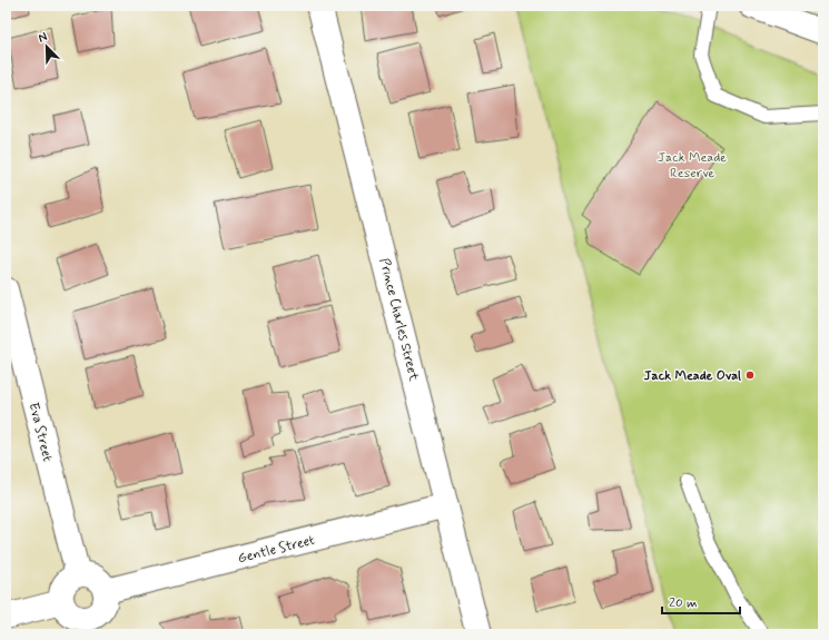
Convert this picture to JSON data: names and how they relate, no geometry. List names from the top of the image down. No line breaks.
{"streets":{"street":["Prince Charles Street","Eva Street","Gentle Street"]},"crossings":[["Prince Charles Street","Gentle Street"],["Eva Street","Gentle Street"]],"parks":["Jack Meade Reserve"],"places":["Jack Meade Oval"],"scale_bar":"20 m","north":"top left"}
